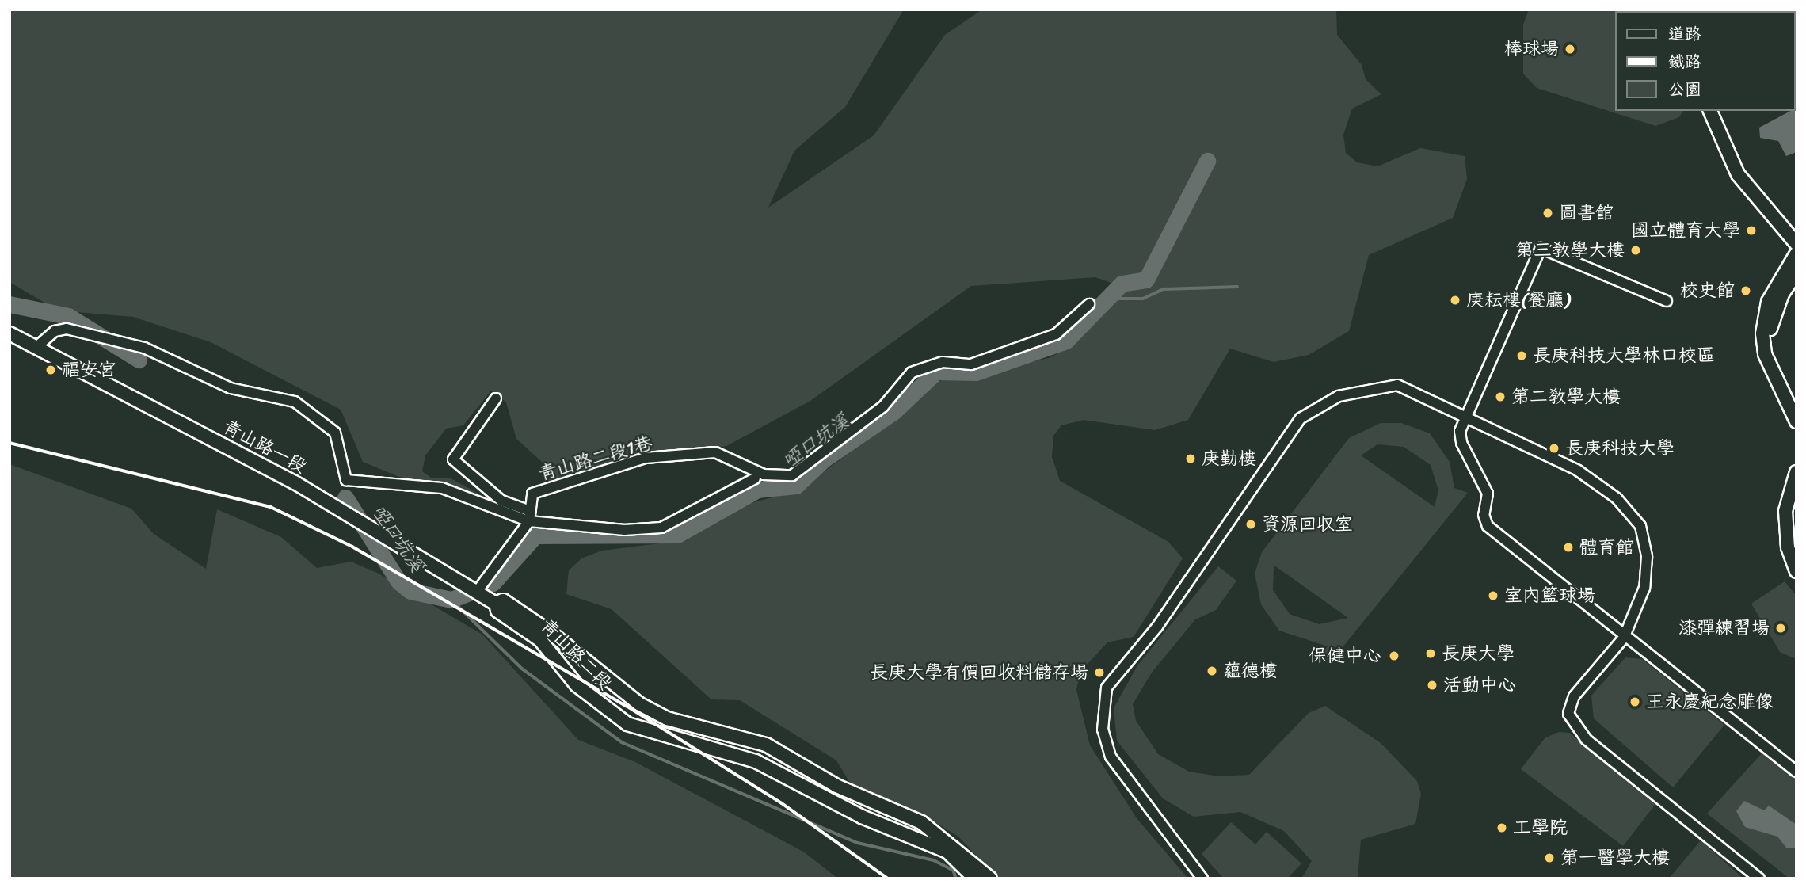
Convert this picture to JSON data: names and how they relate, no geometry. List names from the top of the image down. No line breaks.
{"streets":{"street":["青山路一段","青山路二段1巷","青山路二段"]},"crossings":[["青山路一段","青山路二段"]],"water":["啞口坑溪"],"places":["棒球場","圖書館","國立體育大學","第三教學大樓","校史館","庚耘樓(餐廳)","長庚科技大學林口校區","福安宮","第二教學大樓","長庚科技大學","庚勤樓","資源回収室","體育館","室內籃球場","漆彈練習場","長庚大學","保健中心","蘊德樓","長庚大學有價回收料儲存場","活動中心","王永慶紀念雕像","工學院","第一醫學大樓"],"legend":["道路","鐵路","公園"]}
